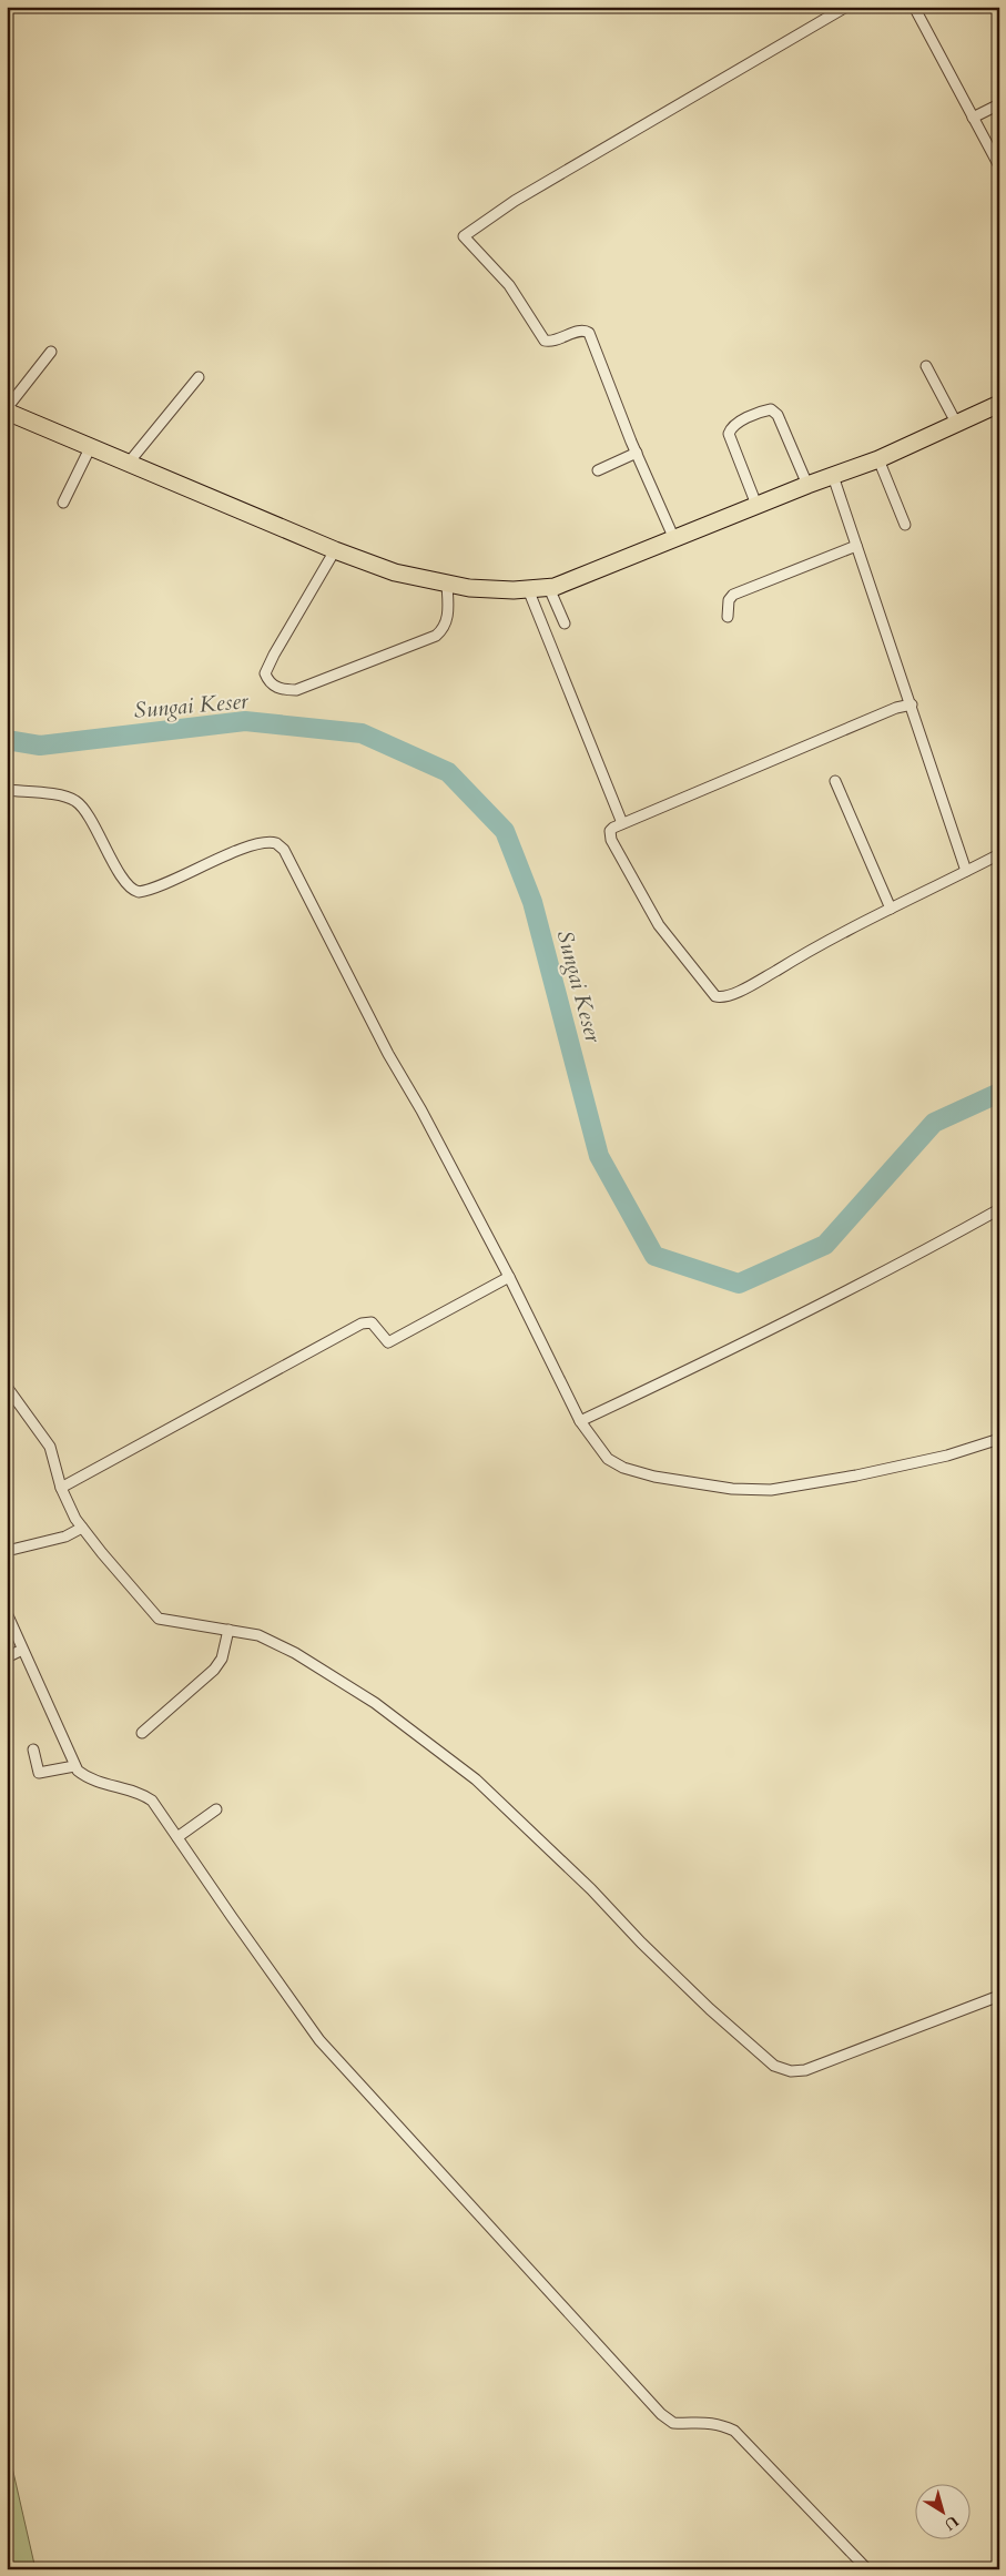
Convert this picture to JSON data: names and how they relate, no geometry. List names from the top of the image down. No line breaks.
{"water":["Sungai Keser"],"north":"bottom right"}
